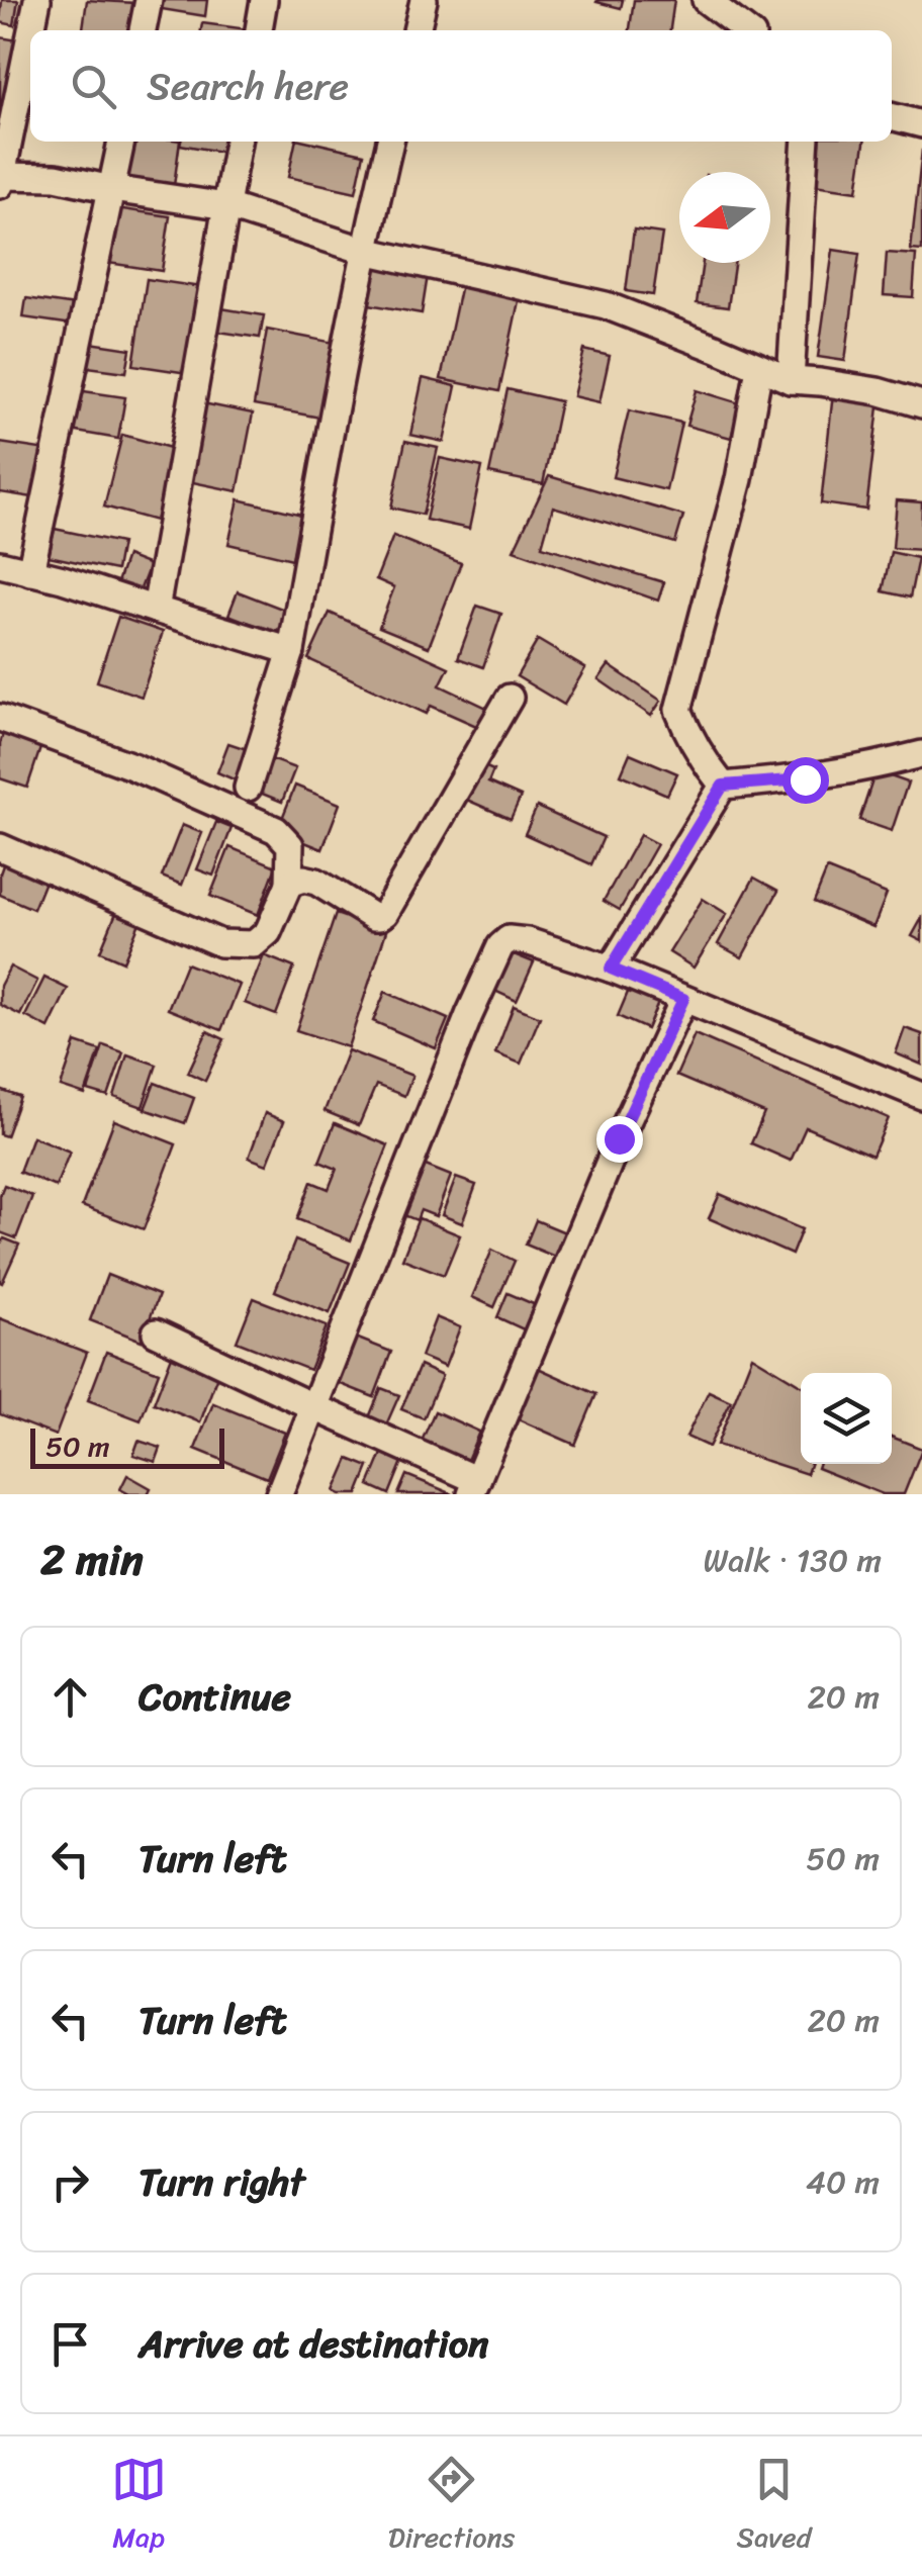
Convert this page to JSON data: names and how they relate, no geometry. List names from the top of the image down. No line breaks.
{"scale_bar":"50 m","north":"left","page":{"search":"Search here","scale":"50 m","heading":["2 min","Walk · 130 m"],"list":[["Continue","20 m"],["Turn left","50 m"],["Turn left","20 m"],["Turn right","40 m"],"Arrive at destination"],"nav":["Map","Directions","Saved"]}}
